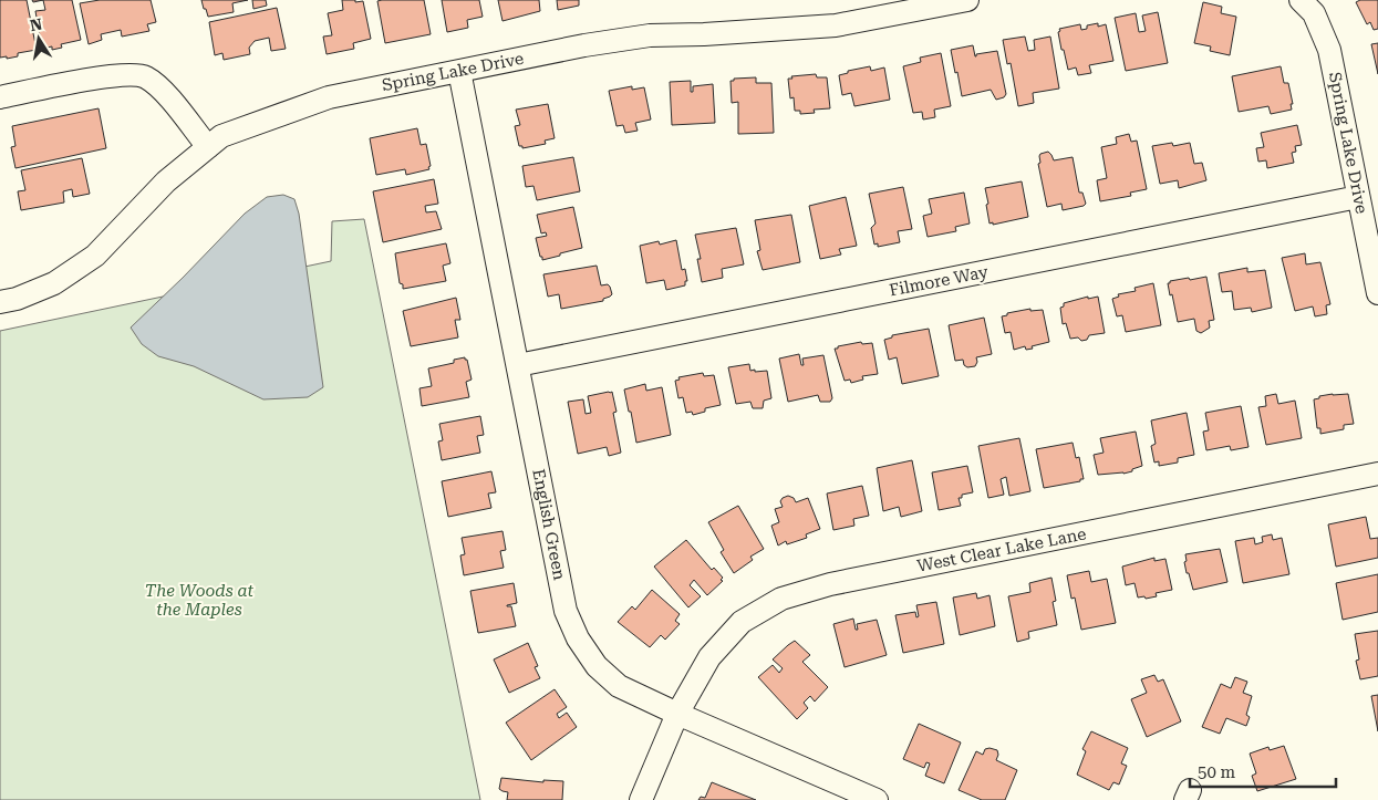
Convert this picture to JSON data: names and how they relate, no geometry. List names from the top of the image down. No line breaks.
{"streets":{"street":["Spring Lake Drive","Filmore Way","English Green","West Clear Lake Lane"]},"crossings":[["Spring Lake Drive","Filmore Way"],["Spring Lake Drive","English Green"],["Filmore Way","English Green"],["English Green","West Clear Lake Lane"]],"parks":["The Woods at the Maples"],"scale_bar":"50 m","north":"top"}
